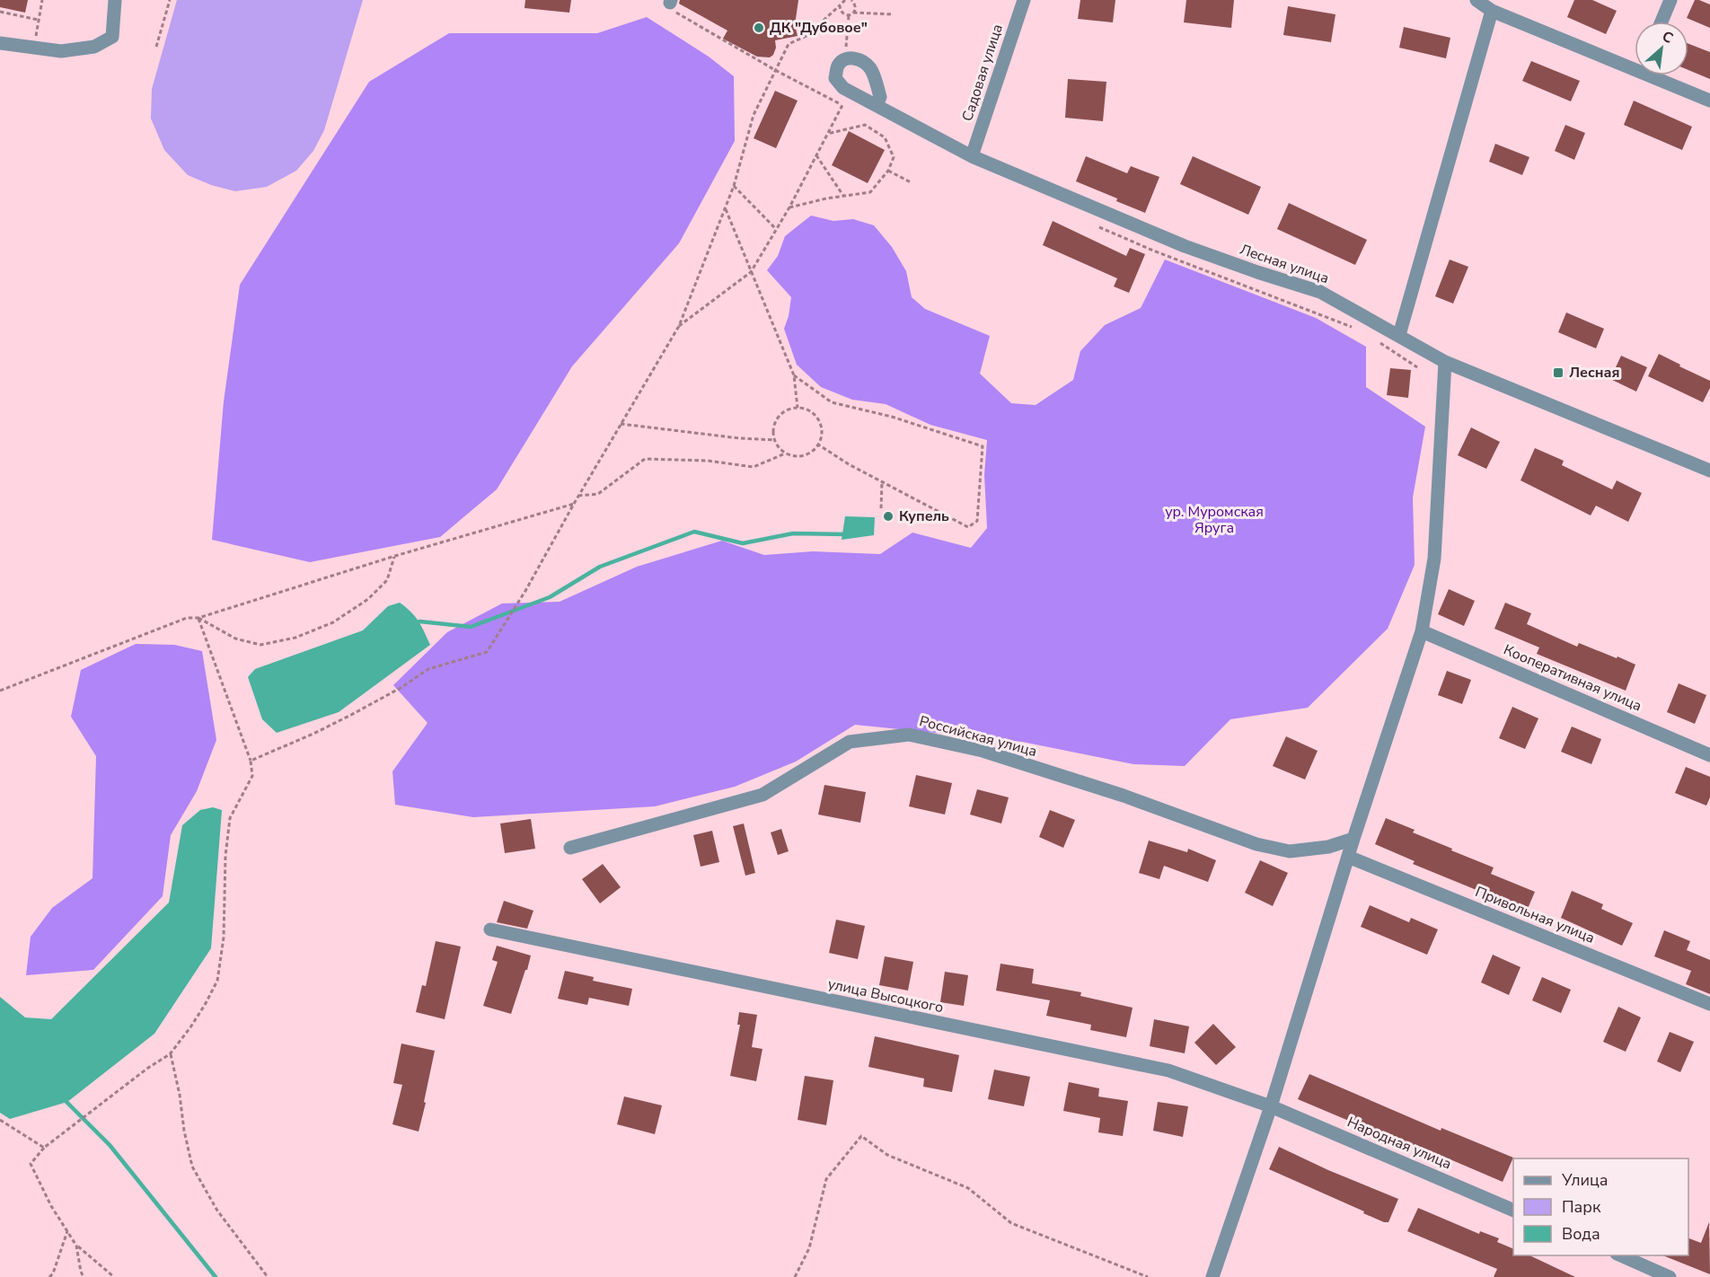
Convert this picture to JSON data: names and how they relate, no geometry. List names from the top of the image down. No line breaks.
{"streets":{"street":["Садовая улица","Лесная улица","Кооперативная улица","Российская улица","Привольная улица","улица Высоцкого","Народная улица"]},"crossings":[["Садовая улица","Лесная улица"],["улица Высоцкого","Народная улица"]],"parks":["ур. Муромская Яруга"],"places":{"other":["ДК \"Дубовое\"","Купель"],"transit":["Лесная"]},"legend":["Улица","Парк","Вода"],"north":"top right"}
